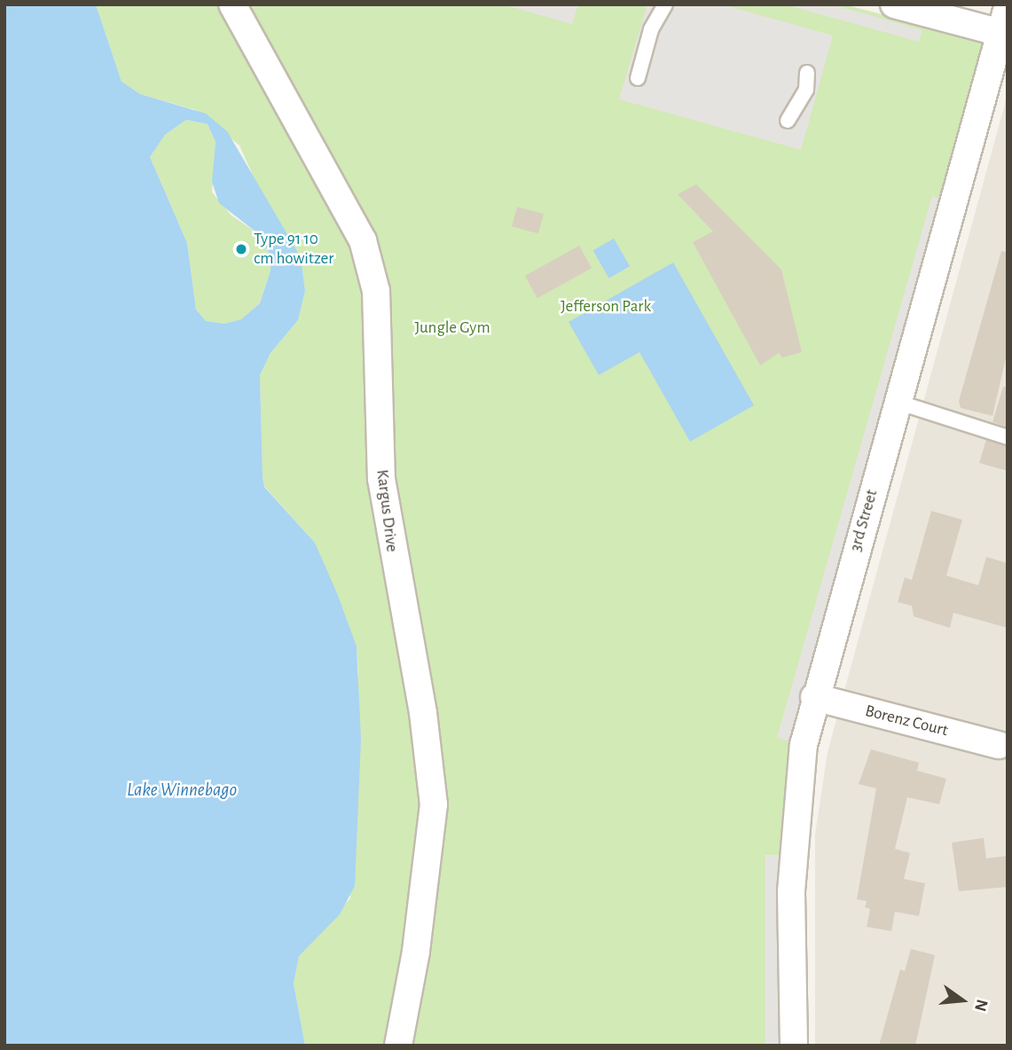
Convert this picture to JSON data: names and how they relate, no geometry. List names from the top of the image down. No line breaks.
{"streets":{"street":["Kargus Drive","3rd Street","Borenz Court"]},"crossings":[["3rd Street","Borenz Court"]],"water":["Lake Winnebago"],"parks":["Jefferson Park","Jungle Gym"],"places":["Type 91 10 cm howitzer"],"north":"right"}
